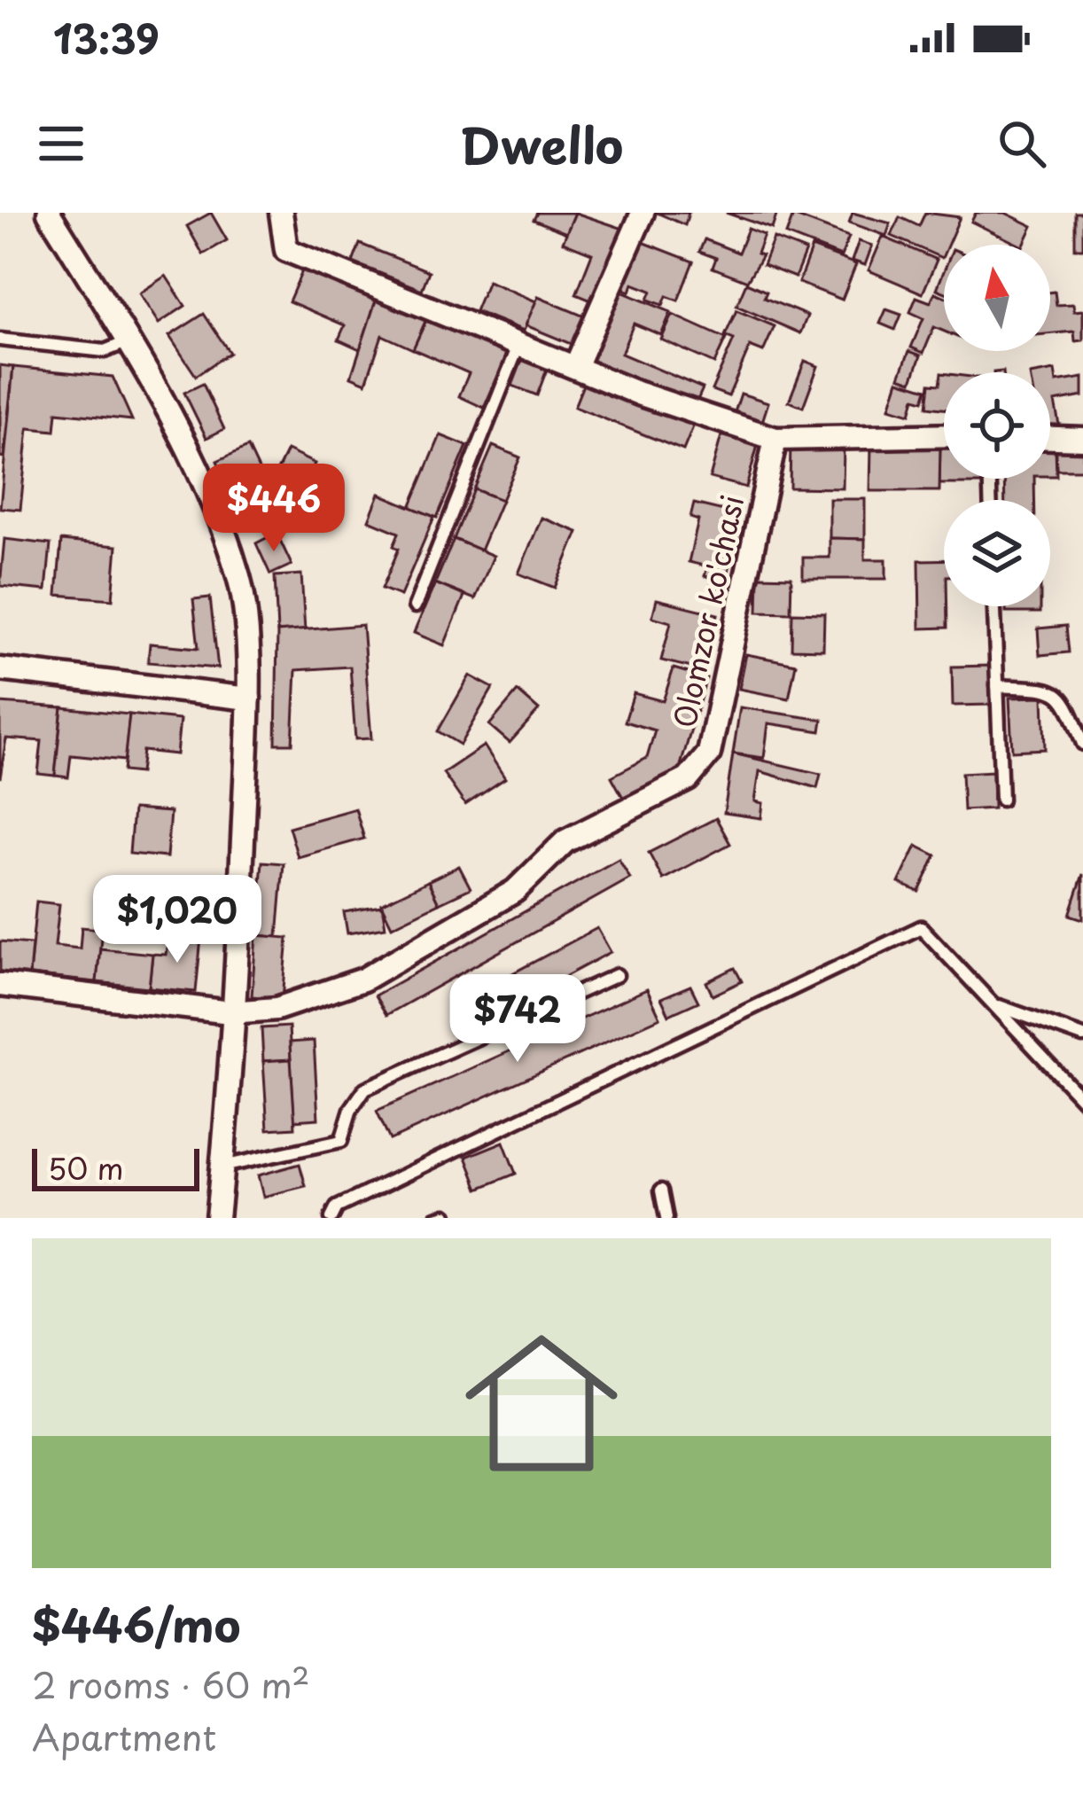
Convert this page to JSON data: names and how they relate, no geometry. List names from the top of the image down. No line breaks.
{"streets":{"street":["Olomzor ko'chasi"]},"scale_bar":"50 m","north":"top","page":{"status":"13:39","header":"Dwello","price":["$446","$1,020","$742"],"scale":"50 m","list":[{"name":"$446/mo","note":"2 rooms · 60 m² · Apartment"}]}}
